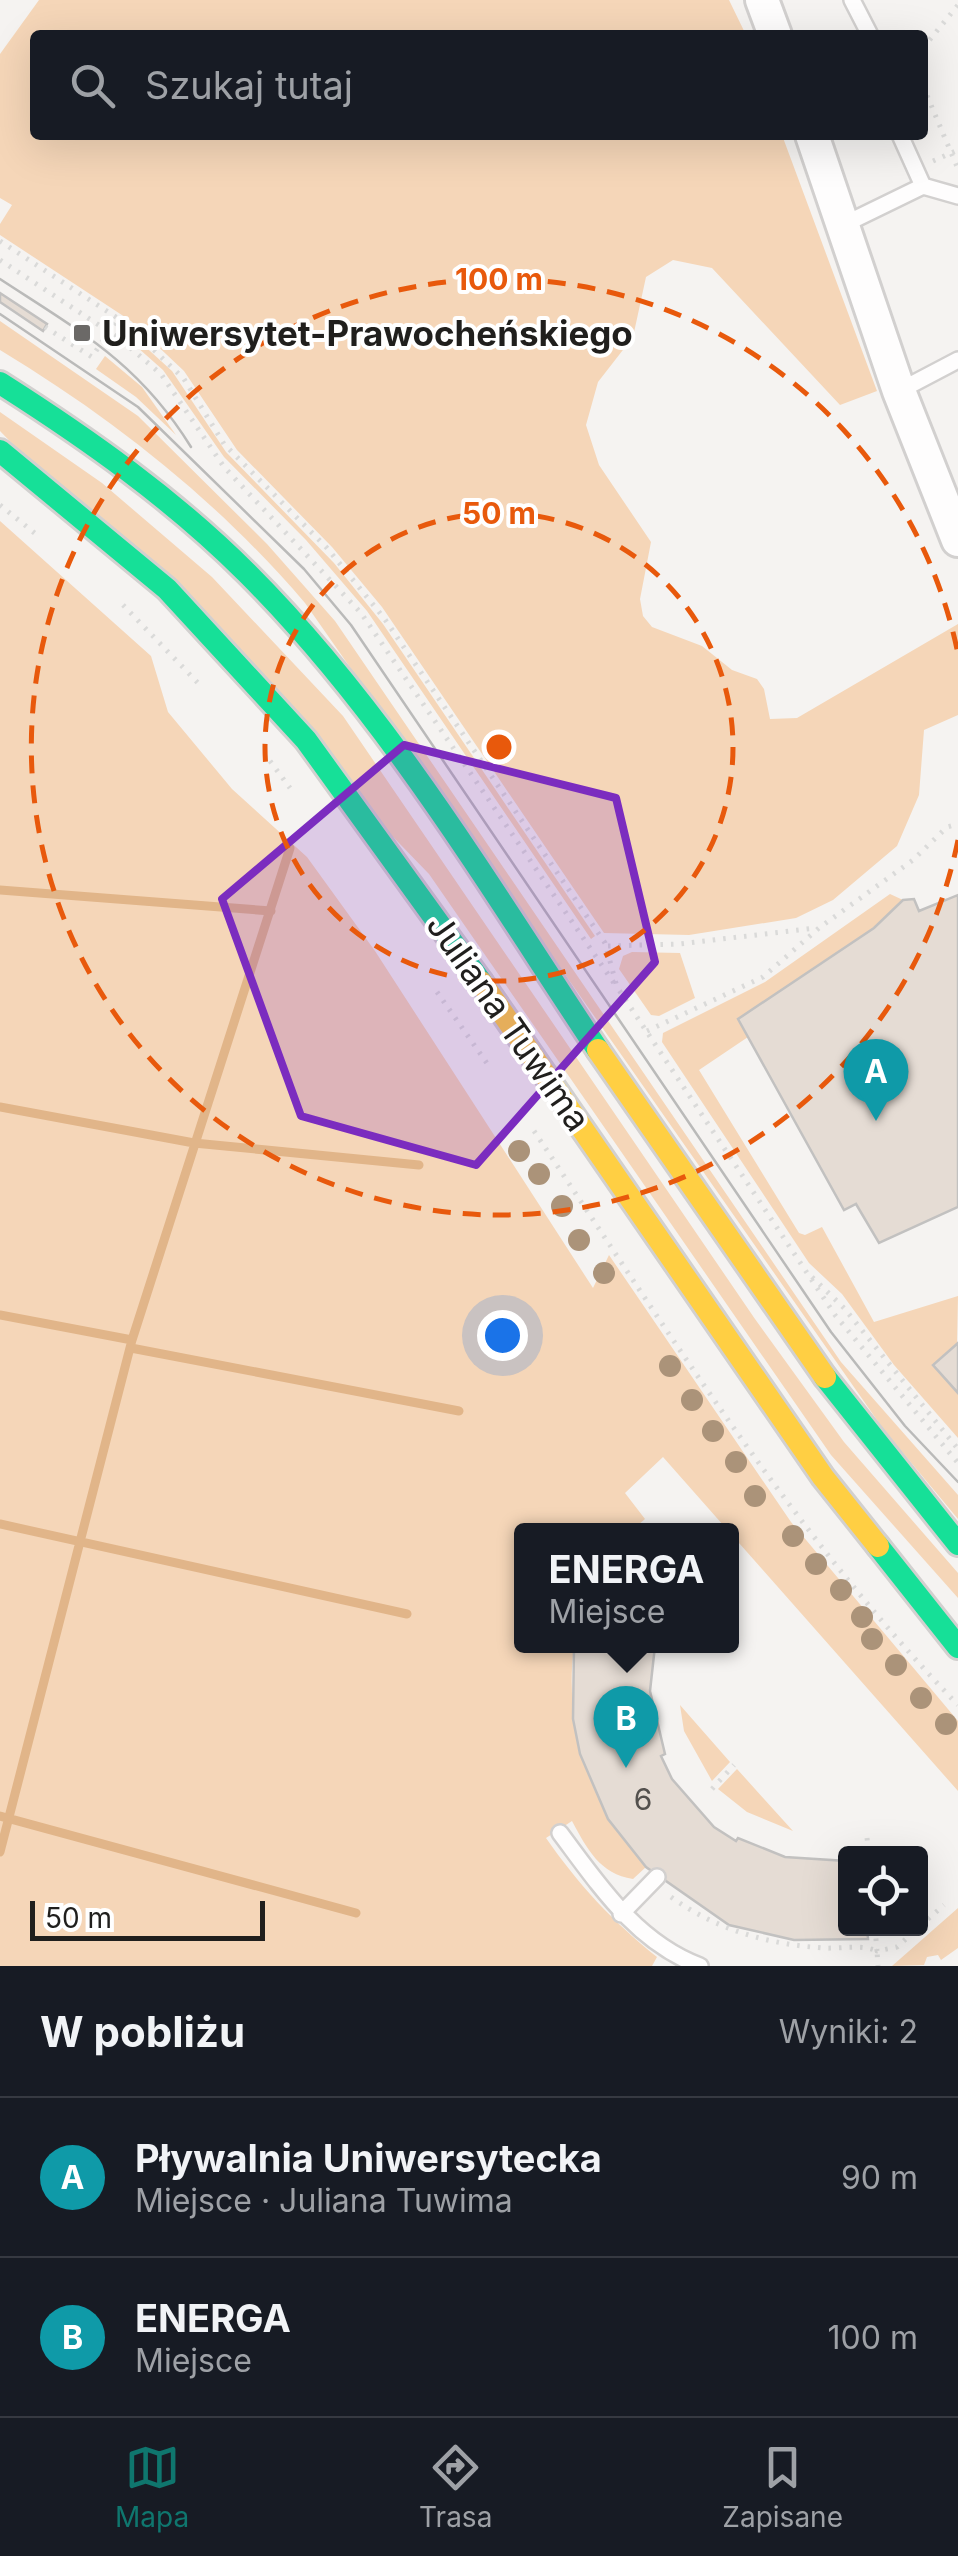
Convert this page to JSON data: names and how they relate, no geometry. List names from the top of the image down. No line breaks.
{"streets":{"main road":["Juliana Tuwima"]},"places":{"transit":["Uniwersytet-Prawocheńskiego"]},"house_numbers":["6"],"scale_bar":"50 m","page":{"search":"Szukaj tutaj","pins":["A","B"],"popup":["ENERGA","Miejsce"],"scale":"50 m","heading":["W pobliżu","Wyniki: 2"],"list":[{"mark":"A","name":"Pływalnia Uniwersytecka","note":"Miejsce · Juliana Tuwima","value":"90 m"},{"mark":"B","name":"ENERGA","note":"Miejsce","value":"100 m"}],"nav":["Mapa","Trasa","Zapisane"]},"rings":["100 m","50 m"]}
